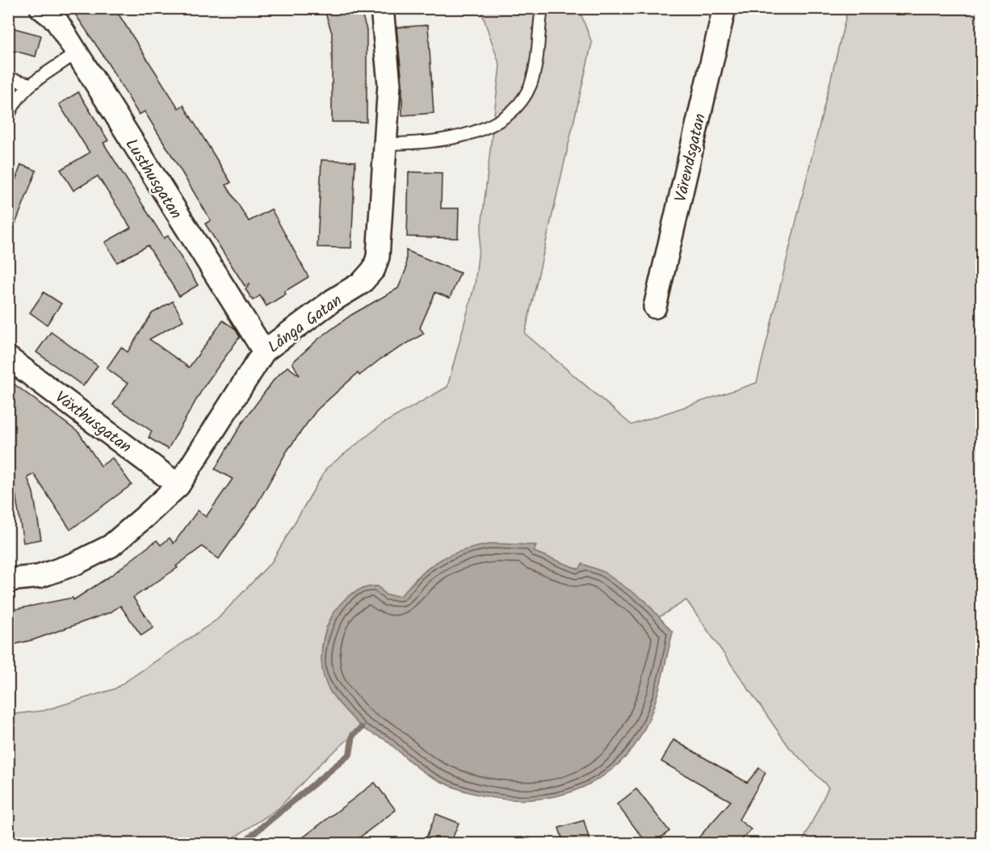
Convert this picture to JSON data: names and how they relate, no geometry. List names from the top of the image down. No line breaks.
{"streets":{"street":["Värendsgatan","Lusthusgatan","Långa Gatan","Växthusgatan"]},"crossings":[["Lusthusgatan","Långa Gatan"],["Långa Gatan","Växthusgatan"]]}
